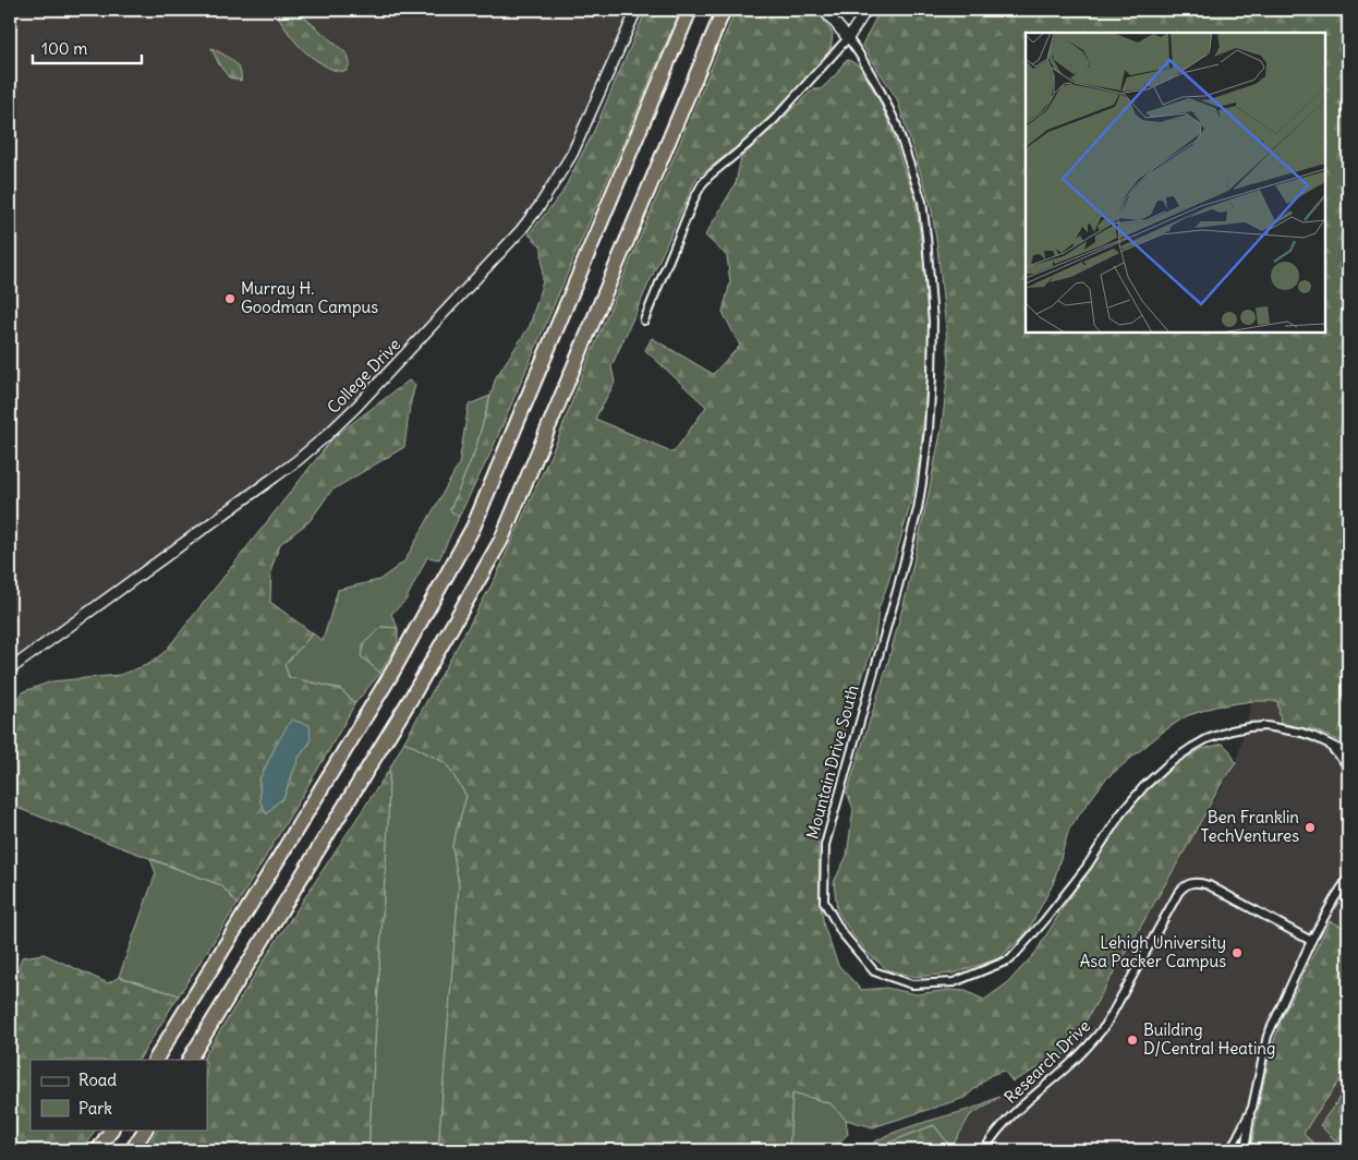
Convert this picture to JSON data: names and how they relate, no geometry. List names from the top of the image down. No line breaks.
{"streets":{"street":["College Drive","Mountain Drive South","Research Drive"]},"places":["Murray H. Goodman Campus","Ben Franklin TechVentures","Lehigh University Asa Packer Campus","Building D/Central Heating"],"legend":["Road","Park"],"scale_bar":"100 m"}
